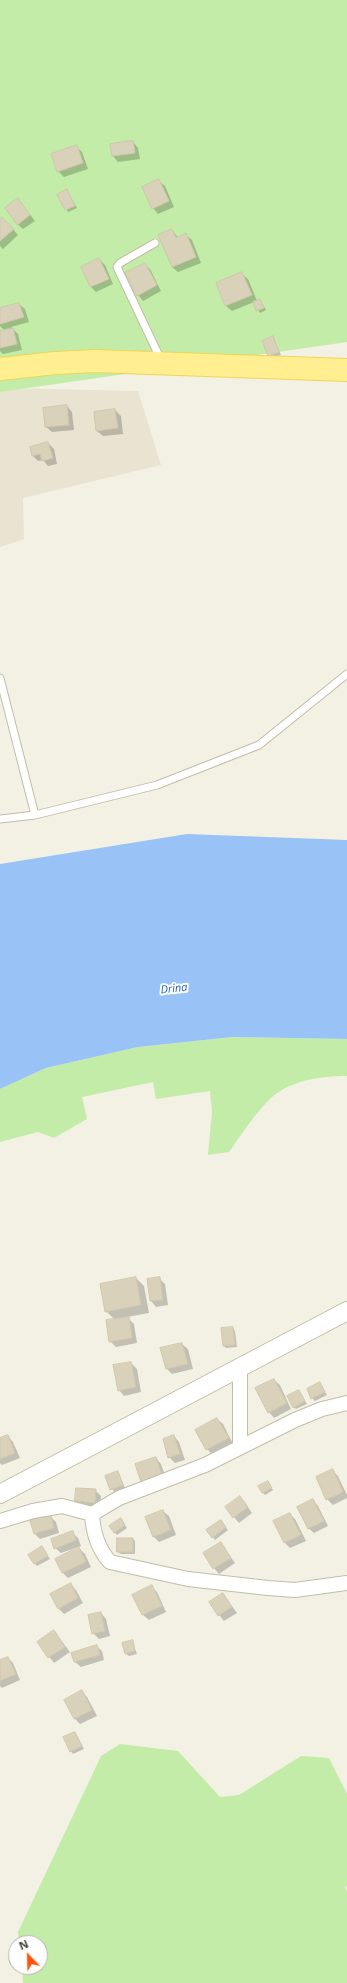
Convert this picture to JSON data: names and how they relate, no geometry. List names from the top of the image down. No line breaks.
{"water":["Drina"],"north":"top left"}
